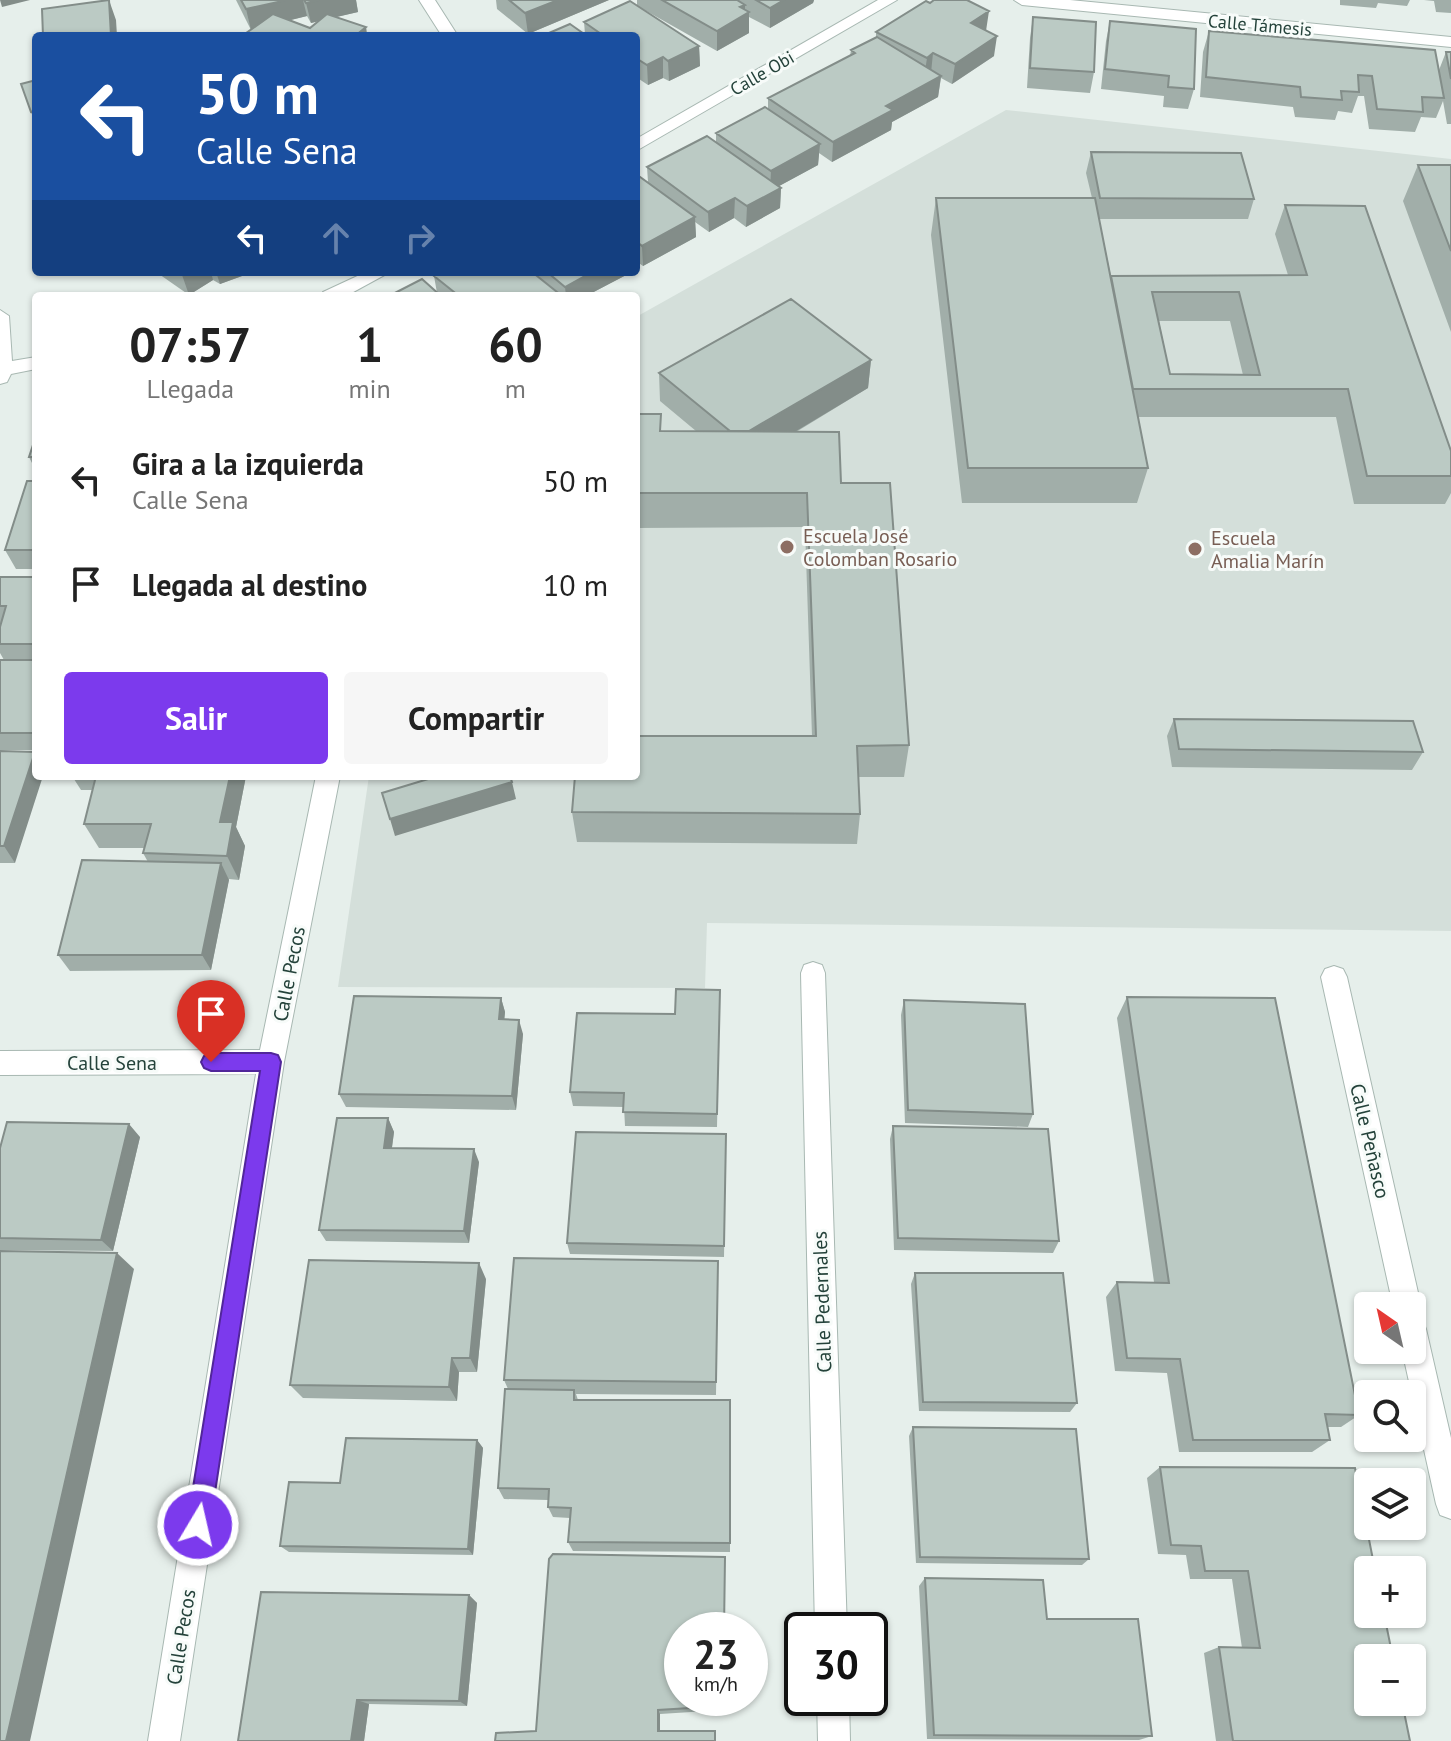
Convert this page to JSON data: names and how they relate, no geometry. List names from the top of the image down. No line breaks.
{"streets":{"street":["Calle Támesis","Calle Obi","Calle Pecos","Calle Sena","Calle Peñasco","Calle Pedernales"]},"crossings":[["Calle Pecos","Calle Sena"]],"places":["Escuela José Colomban Rosario","Escuela Amalia Marín"],"north":"top left","page":{"turn":["50 m","Calle Sena"],"eta":["07:57","Llegada","1","min","60","m"],"list":[{"name":"Gira a la izquierda","note":"Calle Sena","value":"50 m"},{"name":"Llegada al destino","value":"10 m"}],"buttons":["Salir","Compartir"],"map_buttons":["+","−"],"speed":"23 km/h","limit":"30"}}
